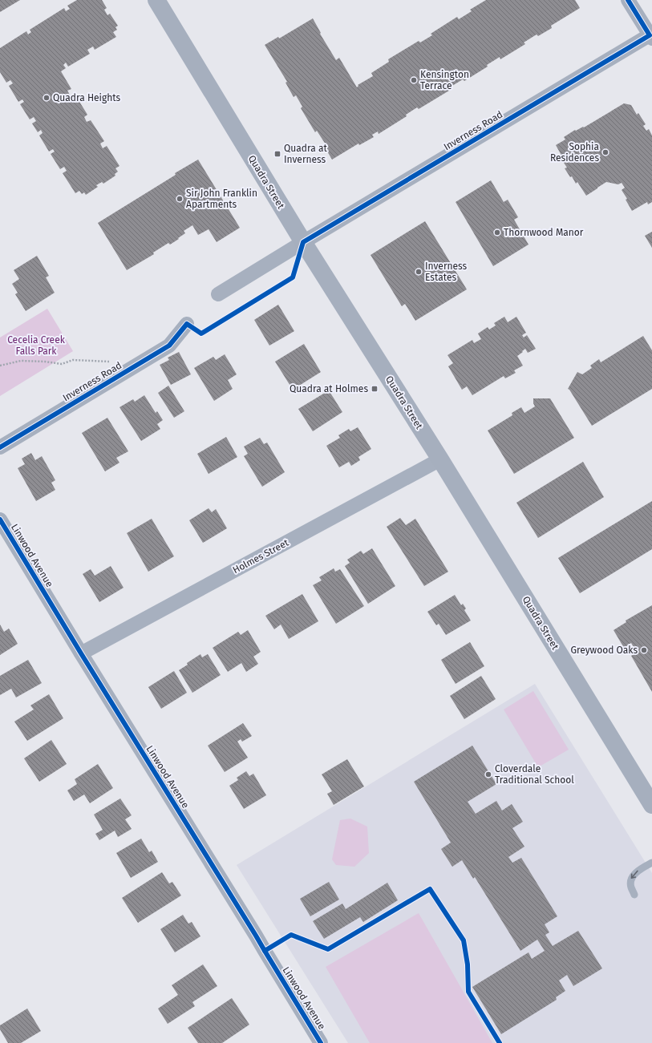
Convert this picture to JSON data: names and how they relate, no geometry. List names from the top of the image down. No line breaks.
{"streets":{"main road":["Quadra Street"],"street":["Inverness Road","Linwood Avenue","Holmes Street"]},"crossings":[["Inverness Road","Quadra Street"],["Quadra Street","Holmes Street"],["Linwood Avenue","Holmes Street"]],"parks":["Cecelia Creek Falls Park"],"places":{"other":["Kensington Terrace","Quadra Heights","Sophia Residences","Sir John Franklin Apartments","Thornwood Manor","Inverness Estates","Greywood Oaks","Cloverdale Traditional School"],"transit":["Quadra at Inverness","Quadra at Holmes"]}}
